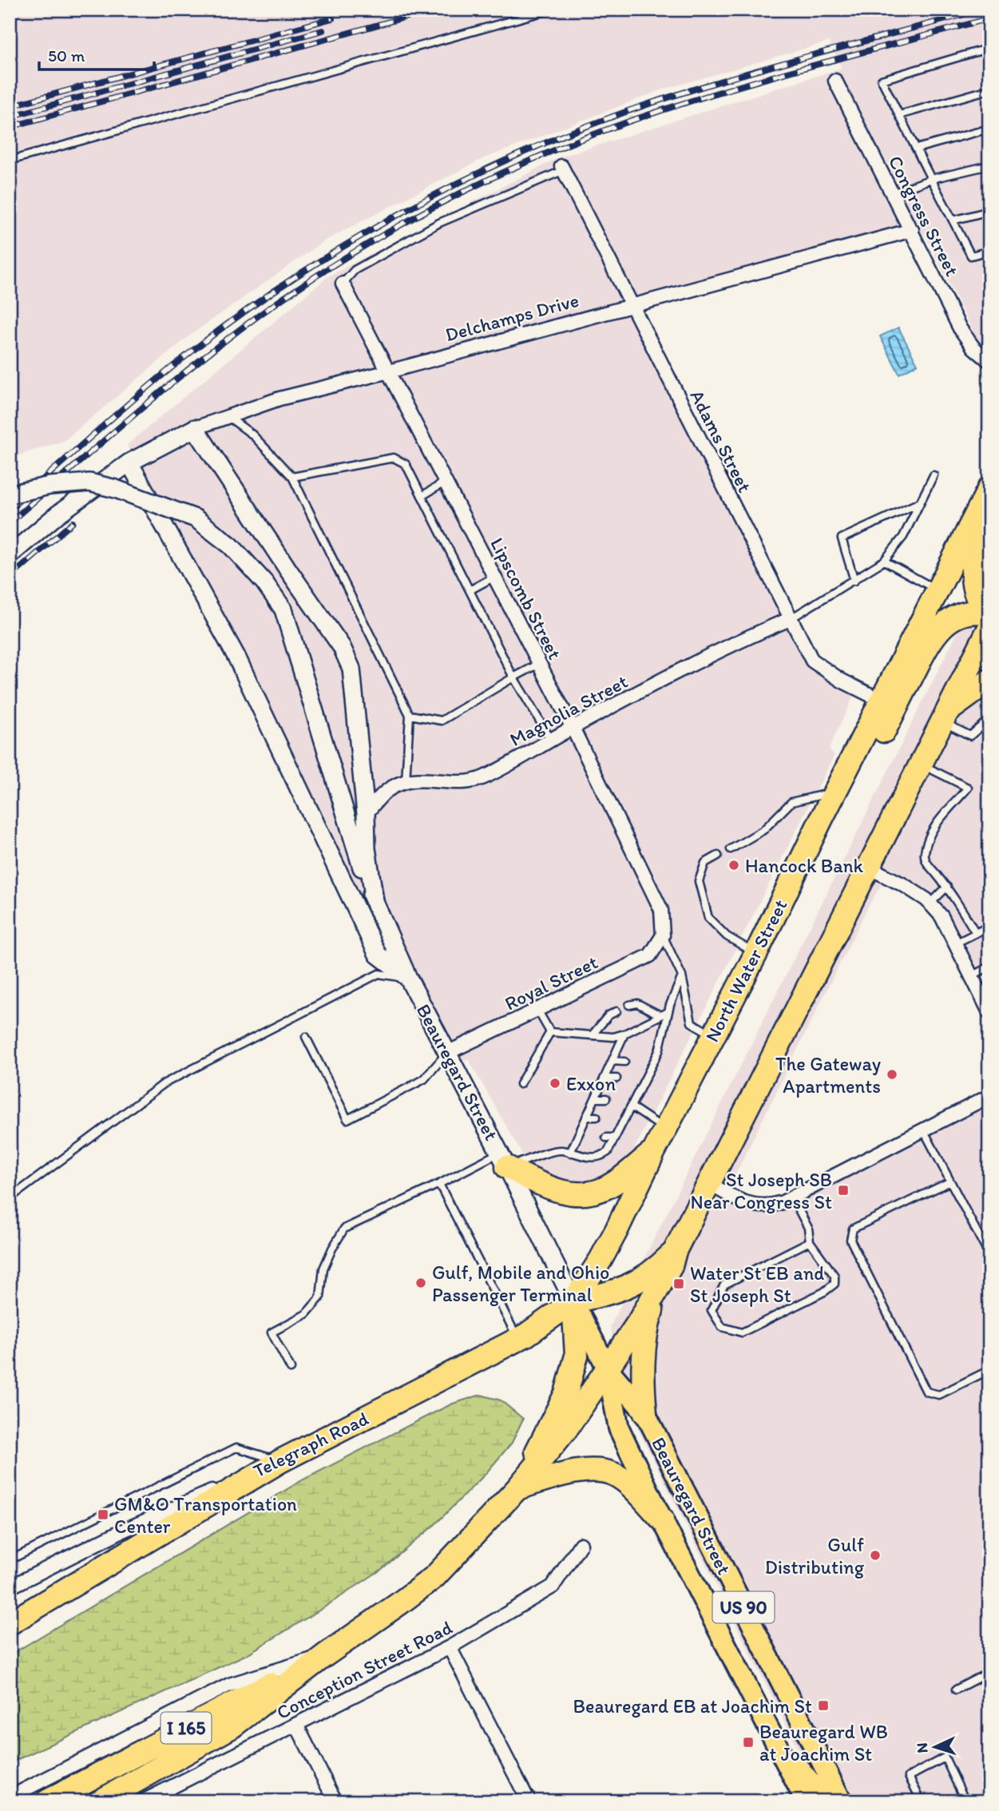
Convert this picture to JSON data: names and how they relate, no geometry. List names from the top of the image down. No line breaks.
{"streets":{"highway":["North Water Street","Telegraph Road","US 90","I 165"],"main road":["Beauregard Street"],"street":["Congress Street","Delchamps Drive","Adams Street","Lipscomb Street","Magnolia Street","Royal Street","Conception Street Road"]},"crossings":[["Congress Street","Delchamps Drive"],["Delchamps Drive","Adams Street"],["Delchamps Drive","Lipscomb Street"],["Adams Street","Magnolia Street"],["Adams Street","North Water Street"],["Lipscomb Street","Magnolia Street"],["Lipscomb Street","Royal Street"],["North Water Street","Beauregard Street"],["North Water Street","Telegraph Road"],["Royal Street","Beauregard Street"],["Beauregard Street","Telegraph Road"],["Beauregard Street","US 90"]],"places":{"other":["Hancock Bank","The Gateway Apartments","Exxon","Gulf, Mobile and Ohio Passenger Terminal","Gulf Distributing"],"transit":["St Joseph SB Near Congress St","Water St EB and St Joseph St","GM&O Transportation Center","Beauregard EB at Joachim St","Beauregard WB at Joachim St"]},"scale_bar":"50 m","north":"left"}
